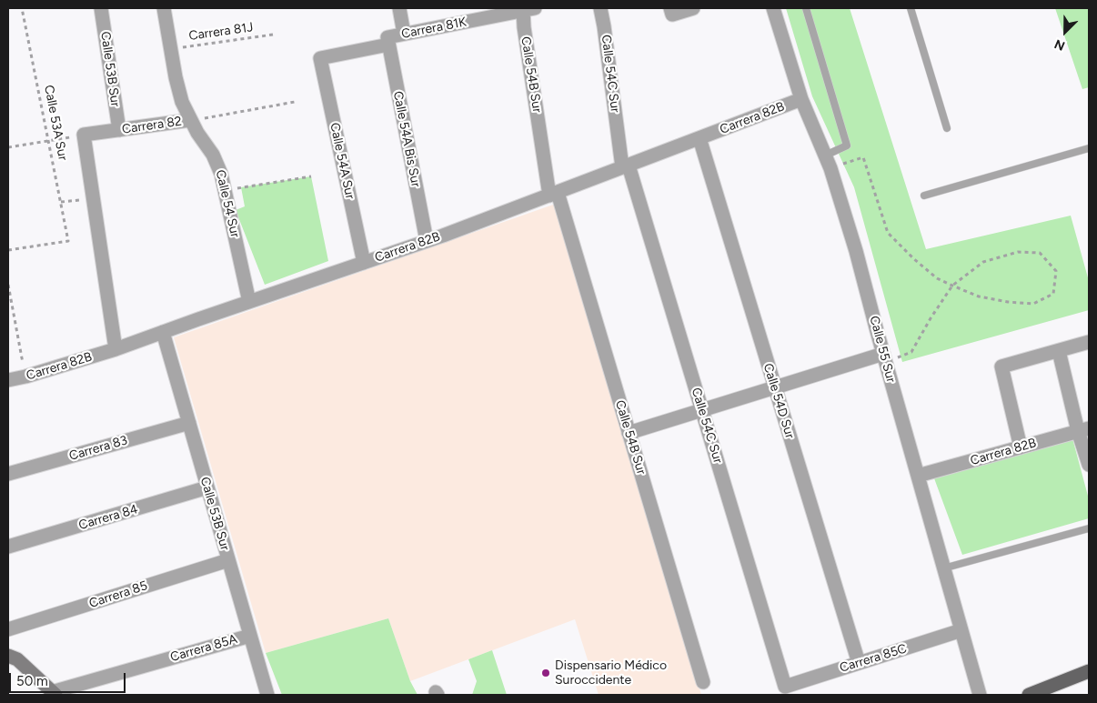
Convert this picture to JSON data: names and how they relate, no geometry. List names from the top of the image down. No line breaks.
{"streets":{"street":["Carrera 81K","Calle 53B Sur","Calle 54C Sur","Calle 54B Sur","Carrera 82B","Carrera 82","Calle 54A Bis Sur","Calle 54A Sur","Calle 54 Sur","Calle 55 Sur","Calle 54D Sur","Carrera 83","Carrera 84","Carrera 85","Carrera 85A","Carrera 85C"],"path":["Carrera 81J","Calle 53A Sur"]},"crossings":[["Carrera 81K","Calle 54B Sur"],["Carrera 81K","Calle 54A Bis Sur"],["Carrera 81K","Calle 54A Sur"],["Carrera 81J","Calle 54 Sur"],["Calle 53B Sur","Carrera 82B"],["Calle 53B Sur","Carrera 82"],["Calle 53B Sur","Carrera 83"],["Calle 53B Sur","Carrera 84"],["Calle 53B Sur","Carrera 85"],["Calle 53B Sur","Carrera 85A"],["Calle 54C Sur","Carrera 82B"],["Calle 54C Sur","Carrera 85C"],["Calle 54B Sur","Carrera 82B"],["Carrera 82B","Calle 54A Bis Sur"],["Carrera 82B","Calle 54A Sur"],["Carrera 82B","Calle 54 Sur"],["Carrera 82B","Calle 55 Sur"],["Carrera 82B","Calle 54D Sur"],["Carrera 82","Calle 54 Sur"],["Calle 55 Sur","Carrera 85C"],["Calle 54D Sur","Carrera 85C"]],"places":["Dispensario Médico Suroccidente"],"scale_bar":"50 m","north":"bottom left"}
